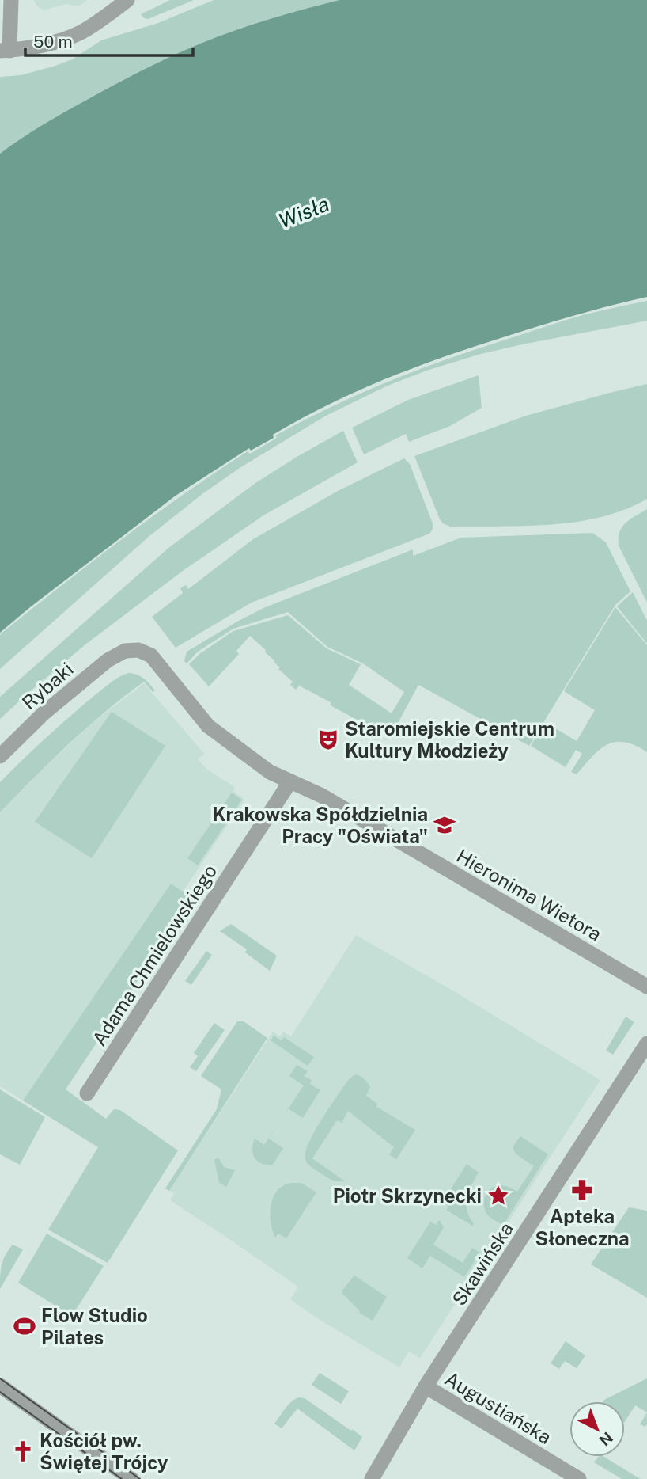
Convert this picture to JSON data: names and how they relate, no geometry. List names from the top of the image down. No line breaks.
{"streets":{"street":["Rybaki","Hieronima Wietora","Adama Chmielowskiego","Skawińska","Augustiańska"]},"crossings":[["Rybaki","Hieronima Wietora"],["Hieronima Wietora","Adama Chmielowskiego"],["Skawińska","Augustiańska"]],"water":["Wisła"],"places":{"theatre":["Staromiejskie Centrum Kultury Młodzieży"],"school or university":["Krakowska Spółdzielnia Pracy \"Oświata\""],"pharmacy":["Apteka Słoneczna"],"place":["Piotr Skrzynecki"],"sports":["Flow Studio Pilates"],"church":["Kościół pw. Świętej Trójcy"]},"scale_bar":"50 m","north":"bottom right"}
